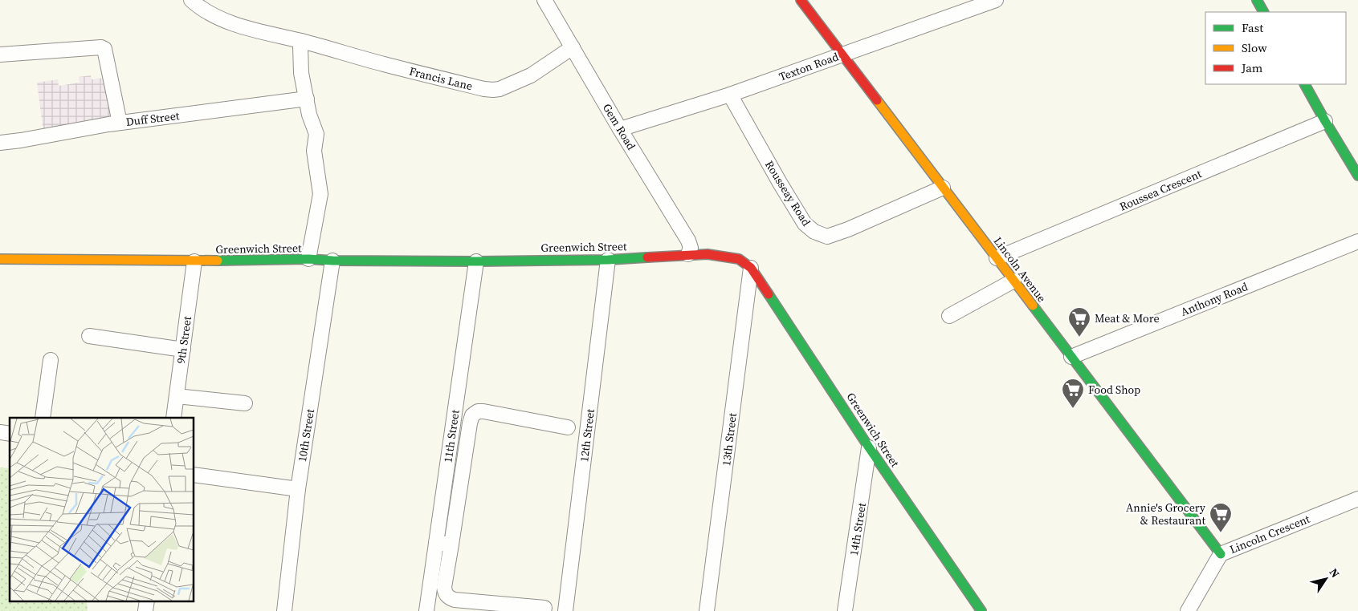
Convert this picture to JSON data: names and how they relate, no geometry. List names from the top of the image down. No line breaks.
{"streets":{"street":["Texton Road","Francis Lane","Duff Street","Gem Road","Roussea Crescent","Rousseay Road","Greenwich Street","Lincoln Avenue","Anthony Road","9th Street","10th Street","12th Street","11th Street","13th Street","14th Street","Lincoln Crescent"]},"crossings":[["Texton Road","Gem Road"],["Texton Road","Rousseay Road"],["Texton Road","Lincoln Avenue"],["Francis Lane","Gem Road"],["Gem Road","Greenwich Street"],["Roussea Crescent","Lincoln Avenue"],["Rousseay Road","Lincoln Avenue"],["Greenwich Street","9th Street"],["Greenwich Street","10th Street"],["Greenwich Street","12th Street"],["Greenwich Street","11th Street"],["Greenwich Street","13th Street"],["Greenwich Street","14th Street"],["Lincoln Avenue","Anthony Road"],["Lincoln Avenue","Lincoln Crescent"]],"places":{"supermarket":["Meat & More","Food Shop","Annie's Grocery & Restaurant"]},"legend":["Fast","Slow","Jam"],"north":"top right"}
